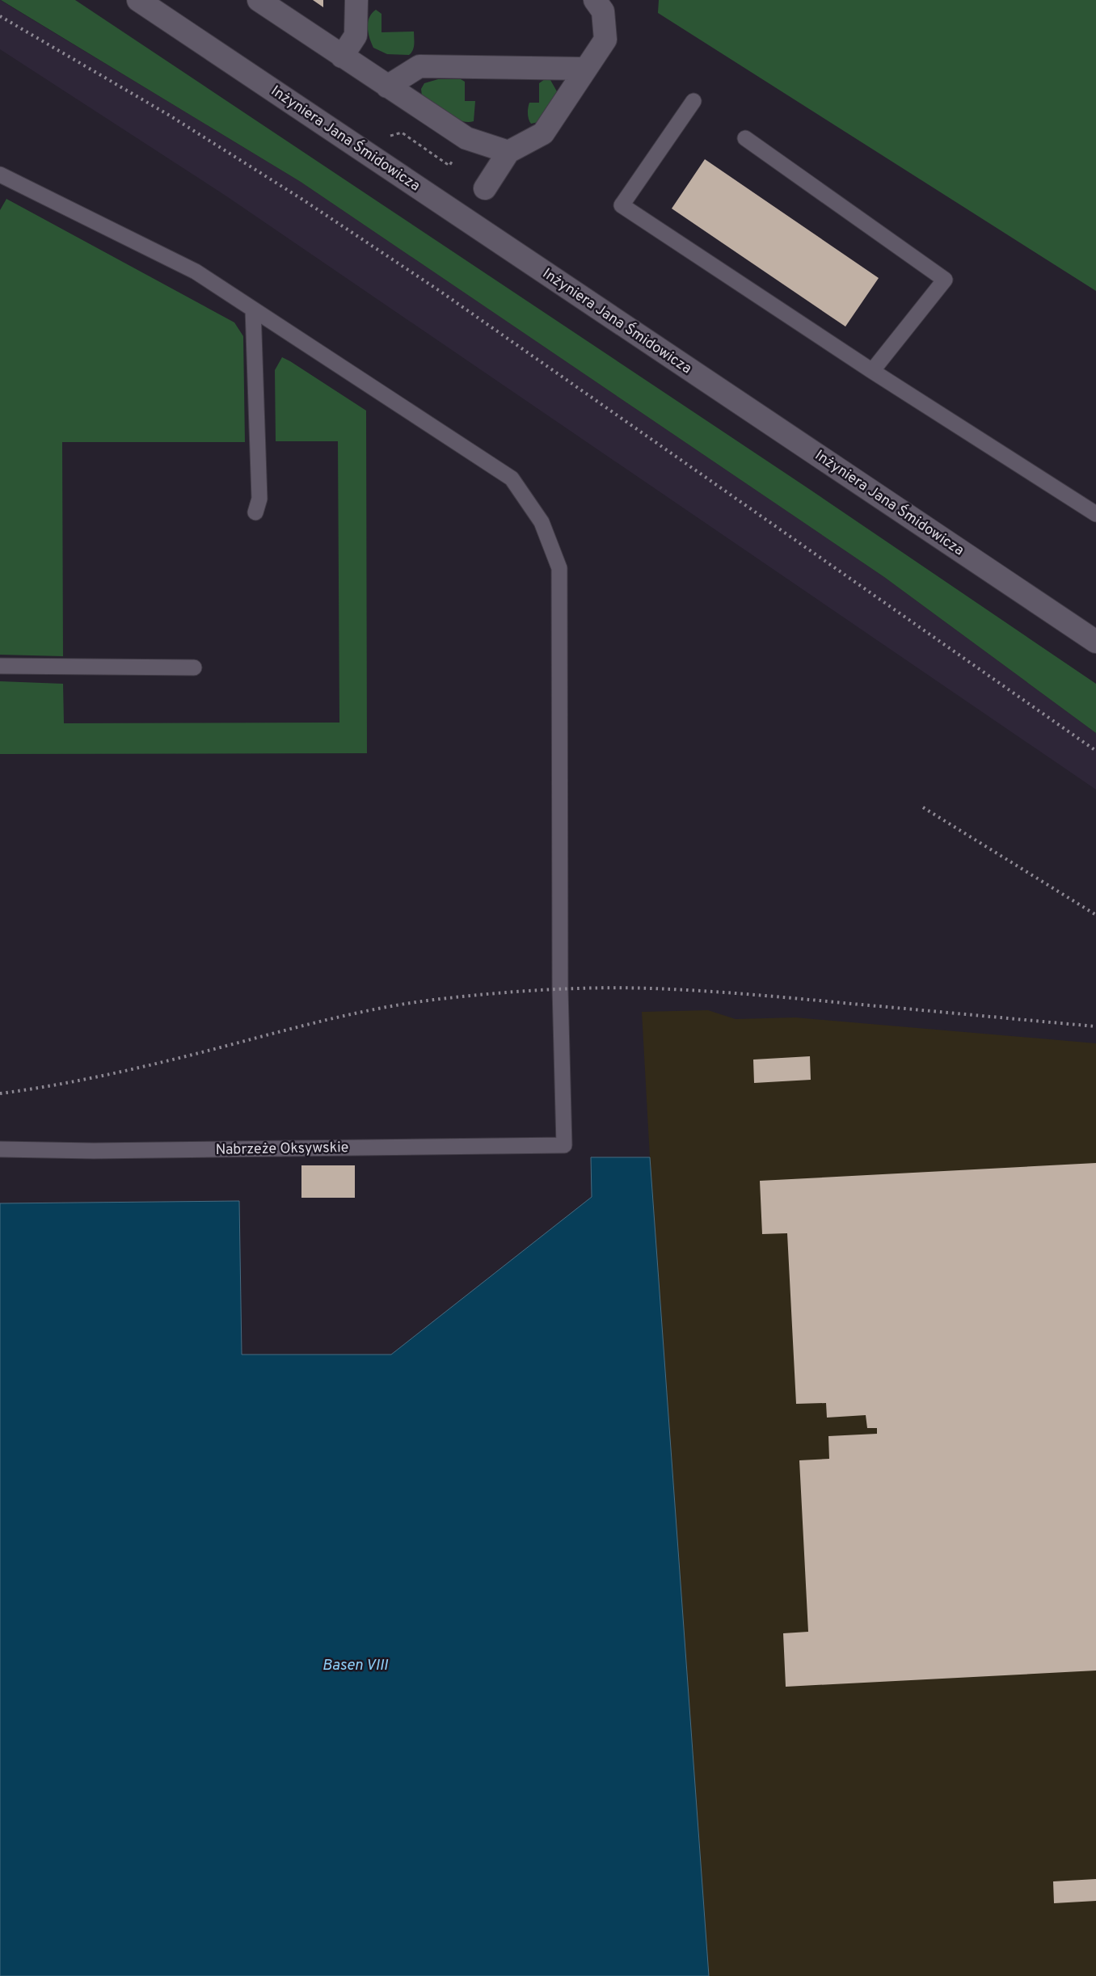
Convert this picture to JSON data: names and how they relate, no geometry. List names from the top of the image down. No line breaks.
{"streets":{"street":["Inżyniera Jana Śmidowicza"],"lane":["Nabrzeże Oksywskie"]},"water":["Basen VIII"]}
